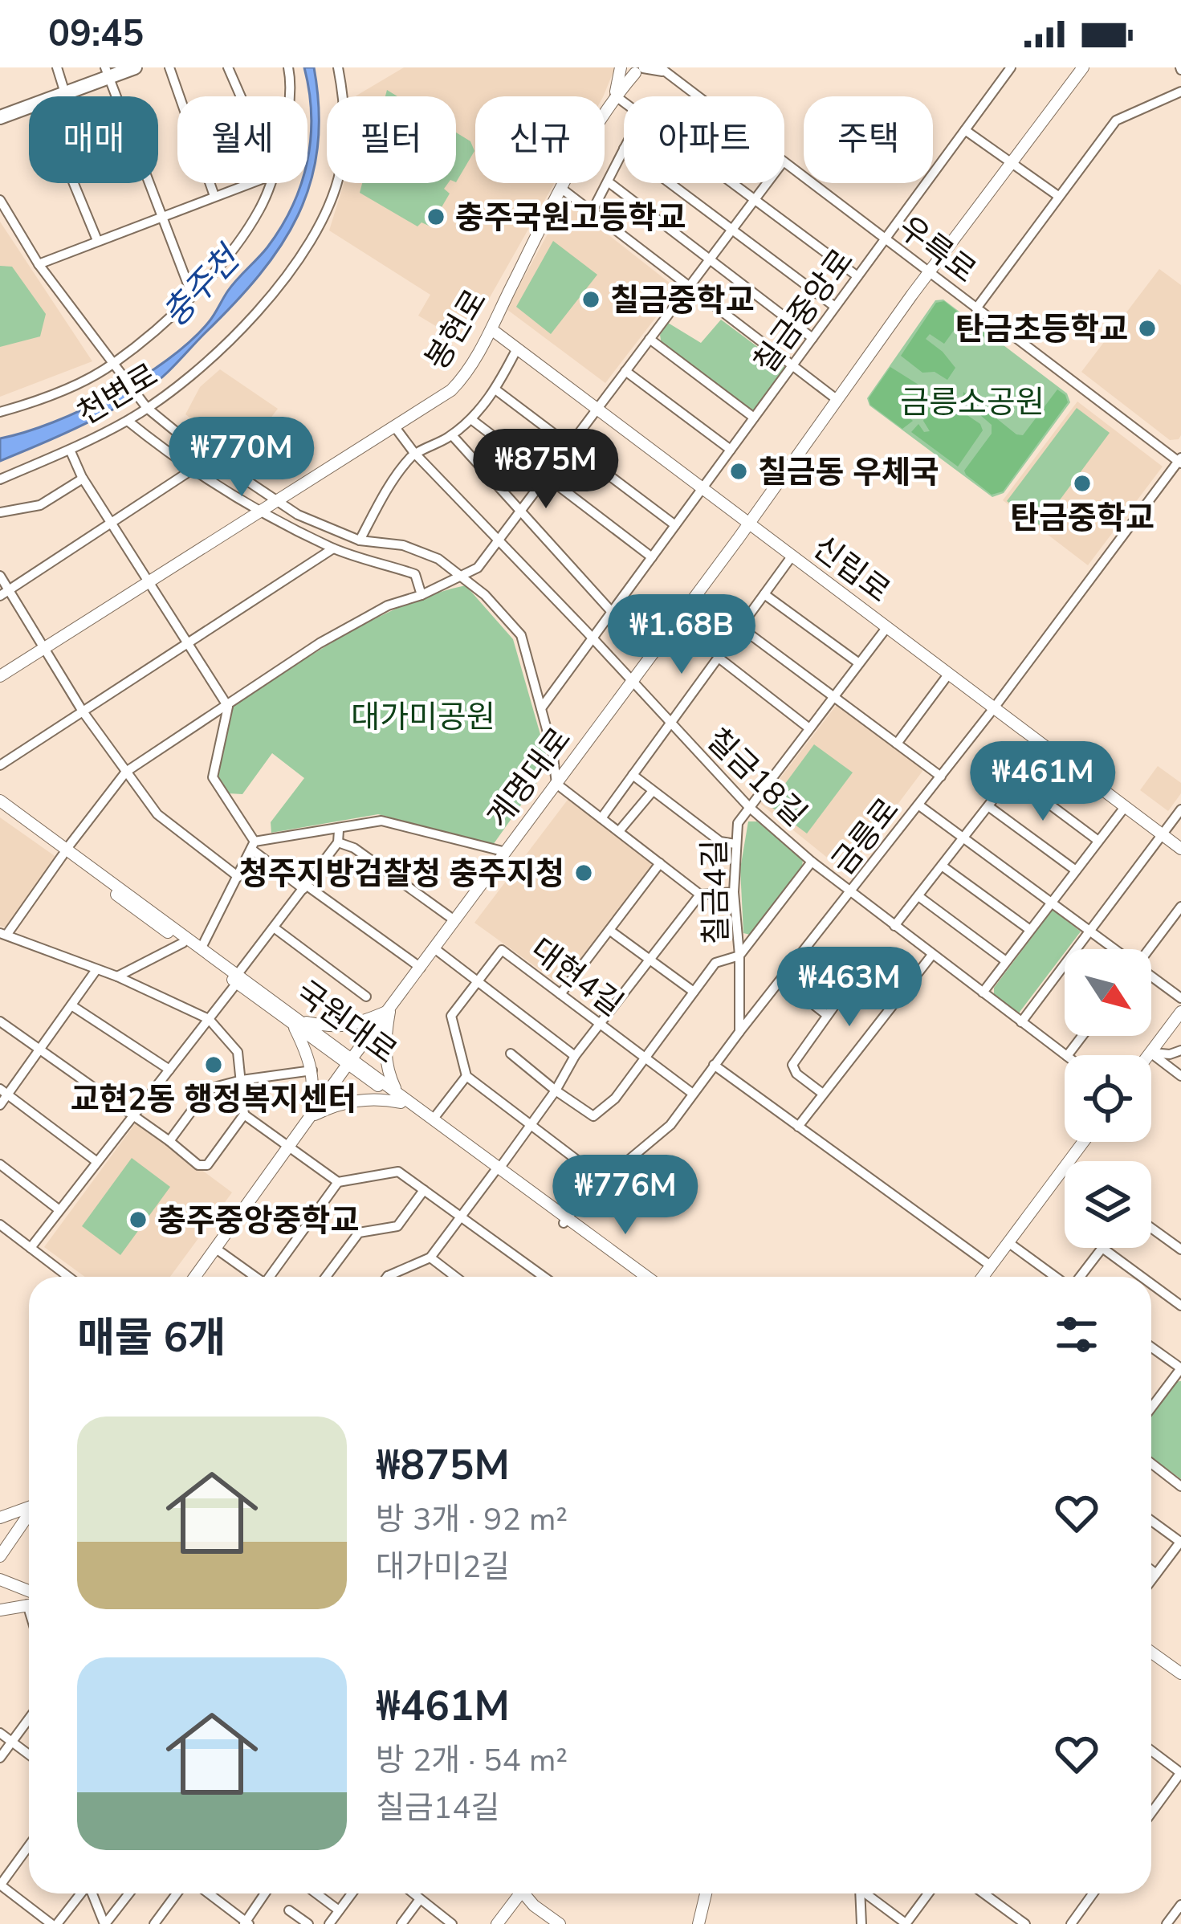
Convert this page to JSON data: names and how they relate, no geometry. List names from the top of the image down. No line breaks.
{"streets":{"street":["우륵로","칠금중앙로","봉현로","천변로","신립로","칠금18길","계명대로","금릉로","칠금4길","대현4길","국원대로"]},"crossings":[["우륵로","칠금중앙로"],["우륵로","봉현로"],["우륵로","계명대로"],["우륵로","금릉로"],["칠금중앙로","신립로"],["칠금중앙로","칠금18길"],["봉현로","신립로"],["봉현로","칠금18길"],["신립로","계명대로"],["신립로","금릉로"],["신립로","칠금4길"],["칠금18길","계명대로"],["칠금18길","금릉로"],["칠금18길","칠금4길"],["계명대로","국원대로"],["금릉로","칠금4길"],["금릉로","대현4길"],["금릉로","국원대로"]],"water":["충주천"],"parks":["금릉소공원","대가미공원"],"places":["충주국원고등학교","칠금중학교","탄금초등학교","칠금동 우체국","탄금중학교","청주지방검찰청 충주지청","교현2동 행정복지센터","충주중앙중학교"],"north":"bottom right","page":{"status":"09:45","chip":["매매","월세","필터","신규","아파트","주택"],"price":["₩770M","₩875M","₩1.68B","₩461M","₩463M","₩776M"],"heading":"매물 6개","list":[{"name":"₩875M","note":"방 3개 · 92 m² · 대가미2길"},{"name":"₩461M","note":"방 2개 · 54 m² · 칠금14길"}]}}
